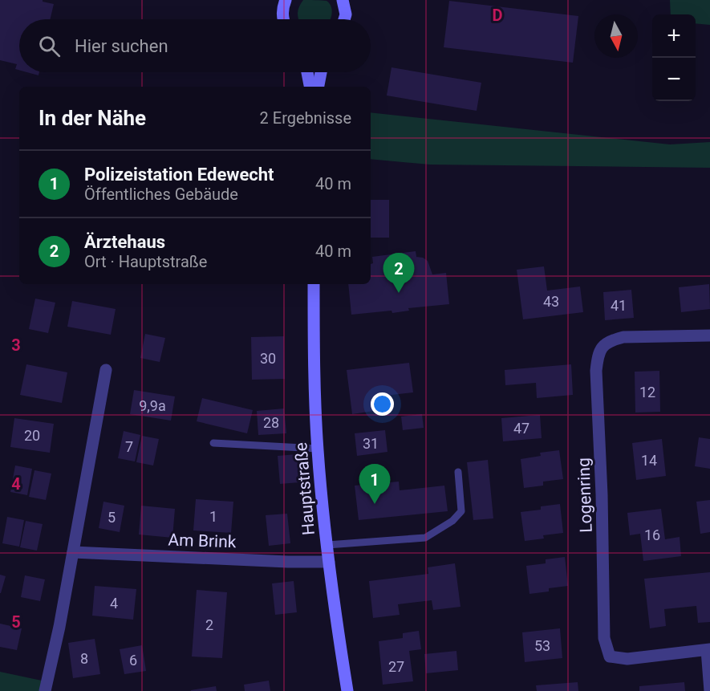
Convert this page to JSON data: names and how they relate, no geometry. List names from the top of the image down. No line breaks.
{"streets":{"main road":["Hauptstraße"],"street":["Logenring","Am Brink"]},"crossings":[["Hauptstraße","Am Brink"]],"house_numbers":["43","41","30","12","9,9a","28","47","20","31","7","14","1","5","16","4","2","53","8","6","27"],"north":"bottom","page":{"map_buttons":["+","−"],"search":"Hier suchen","heading":["In der Nähe","2 Ergebnisse"],"list":[{"mark":"1","name":"Polizeistation Edewecht","note":"Öffentliches Gebäude","value":"40 m"},{"mark":"2","name":"Ärztehaus","note":"Ort · Hauptstraße","value":"40 m"}],"pins":["2","1"]},"grid":{"columns":["D"],"rows":["3","4","5"]}}
